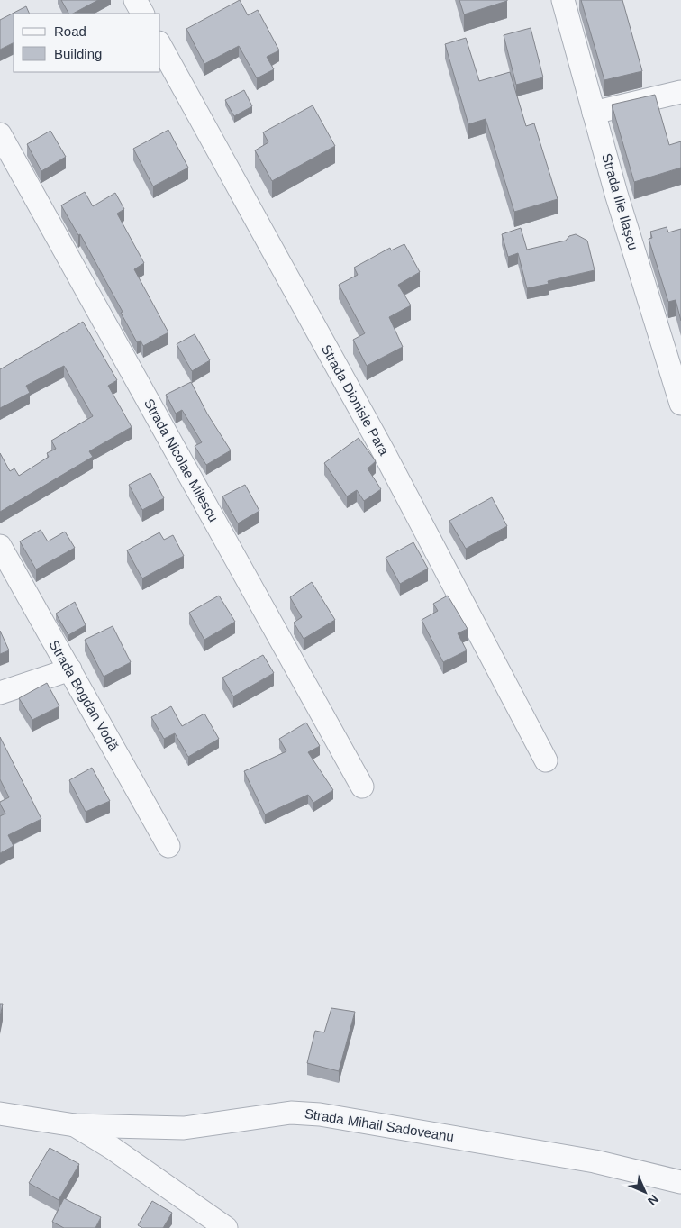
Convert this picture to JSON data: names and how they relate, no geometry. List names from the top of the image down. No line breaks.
{"streets":{"street":["Strada Ilie Ilașcu","Strada Dionisie Para","Strada Nicolae Milescu","Strada Bogdan Vodă","Strada Mihail Sadoveanu"]},"legend":["Road","Building"],"north":"bottom right"}
